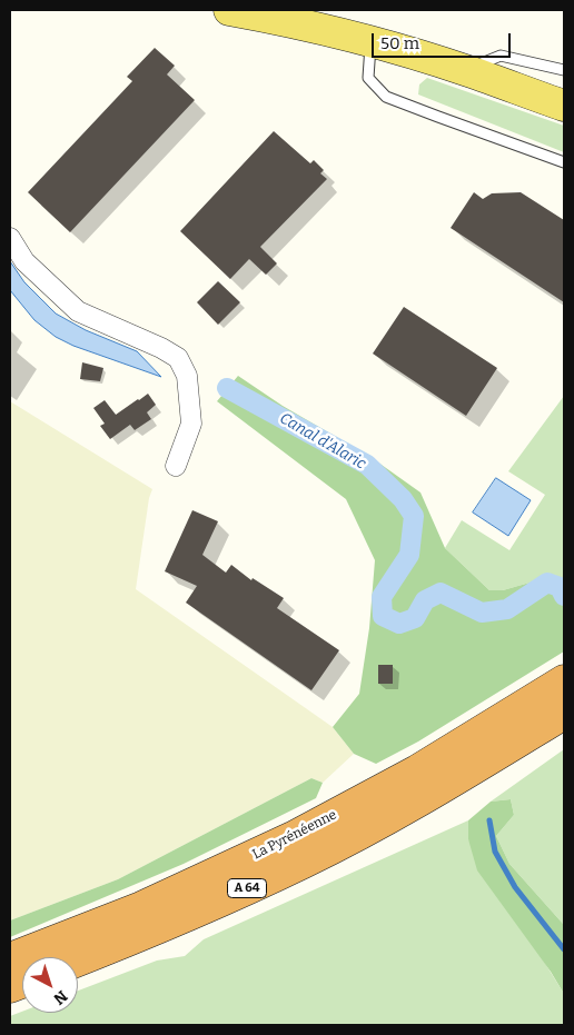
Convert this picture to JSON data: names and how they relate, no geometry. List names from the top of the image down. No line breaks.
{"streets":{"highway":["La Pyrénéenne","A 64"]},"water":["Canal d'Alaric"],"scale_bar":"50 m","north":"bottom right"}
